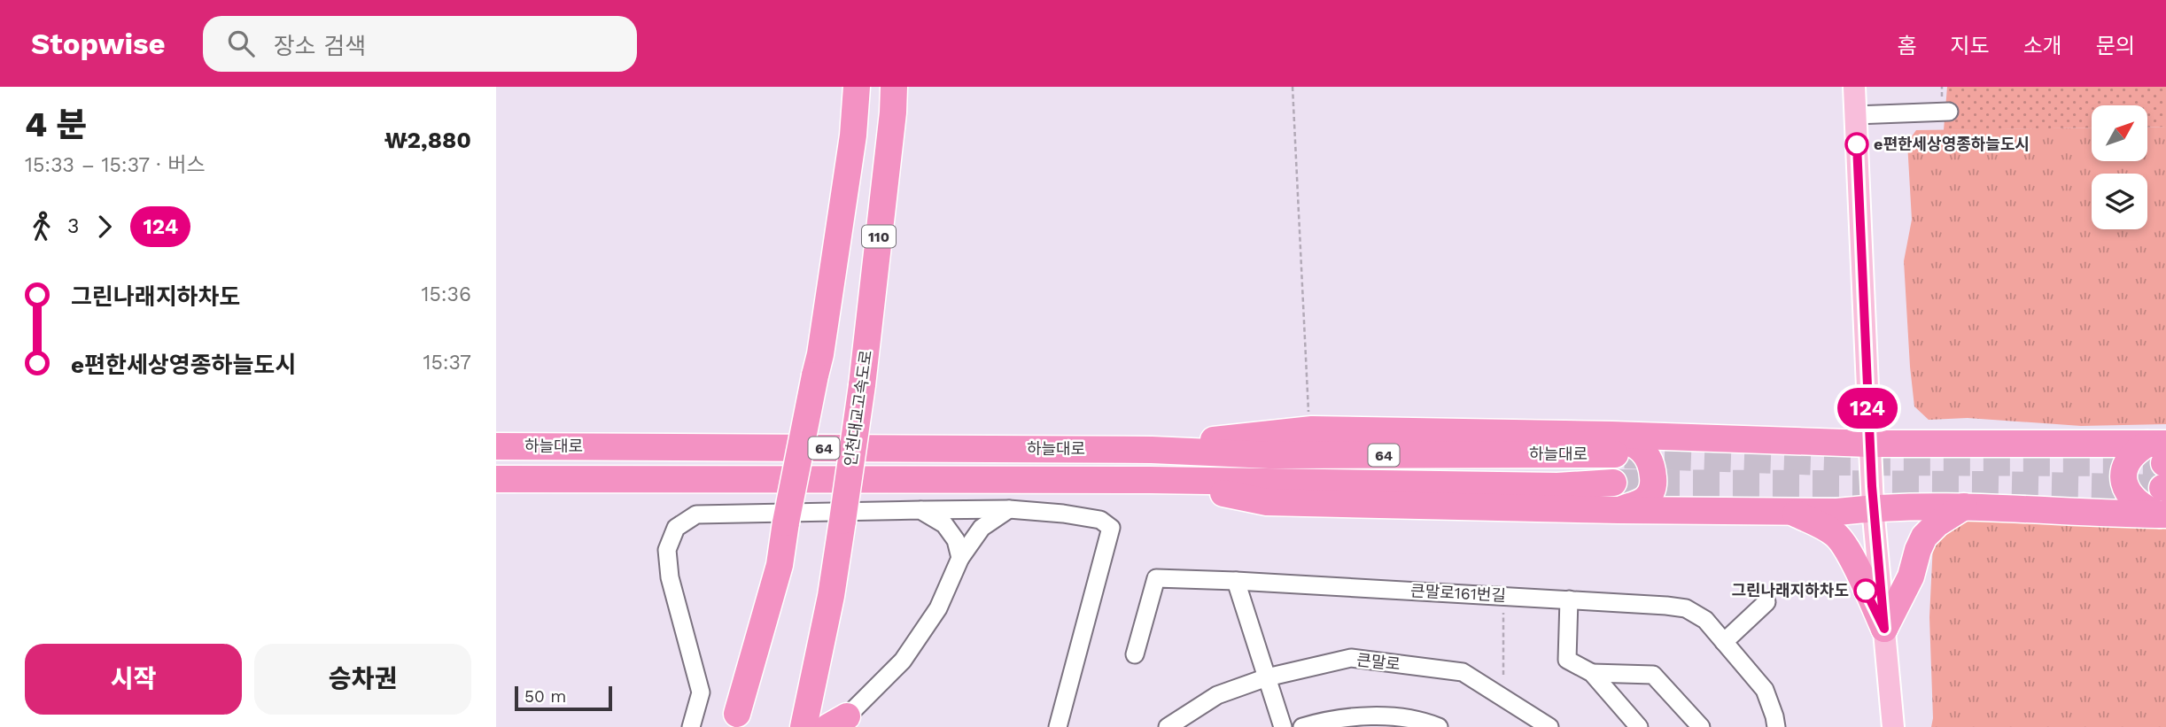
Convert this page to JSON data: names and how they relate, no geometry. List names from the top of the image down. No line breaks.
{"streets":{"highway":["110","인천대교고속도로","하늘대로","64"],"street":["큰말로161번길","큰말로"]},"places":["e편한세상영종하늘도시","그린나래지하차도"],"lines":["bus line 124"],"scale_bar":"50 m","north":"top right","page":{"header":"Stopwise","search":"장소 검색","nav":["홈","지도","소개","문의"],"heading":["4 분","15:33 – 15:37 · 버스","₩2,880"],"on_map":"124","legs":["3","124"],"list":[{"name":"그린나래지하차도","value":"15:36"},{"name":"e편한세상영종하늘도시","value":"15:37"}],"buttons":["시작","승차권"],"scale":"50 m"}}
